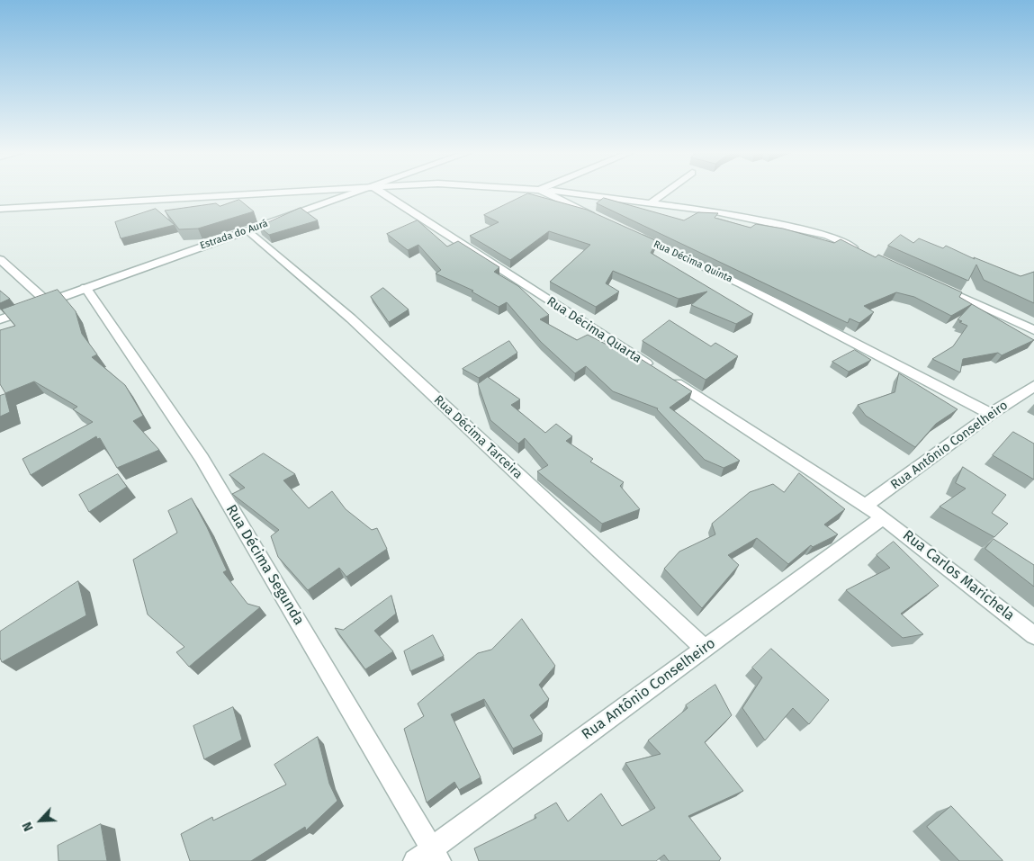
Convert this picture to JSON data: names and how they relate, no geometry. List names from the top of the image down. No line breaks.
{"streets":{"street":["Estrada do Aurá","Rua Décima Quinta","Rua Décima Quarta","Rua Décima Tarceira","Rua Antônio Conselheiro","Rua Décima Segunda","Rua Carlos Marichela"]},"crossings":[["Estrada do Aurá","Rua Décima Tarceira"],["Estrada do Aurá","Rua Décima Segunda"],["Rua Décima Quinta","Rua Antônio Conselheiro"],["Rua Décima Quarta","Rua Antônio Conselheiro"],["Rua Décima Quarta","Rua Carlos Marichela"],["Rua Décima Tarceira","Rua Antônio Conselheiro"],["Rua Antônio Conselheiro","Rua Décima Segunda"],["Rua Antônio Conselheiro","Rua Carlos Marichela"]],"north":"bottom left"}
